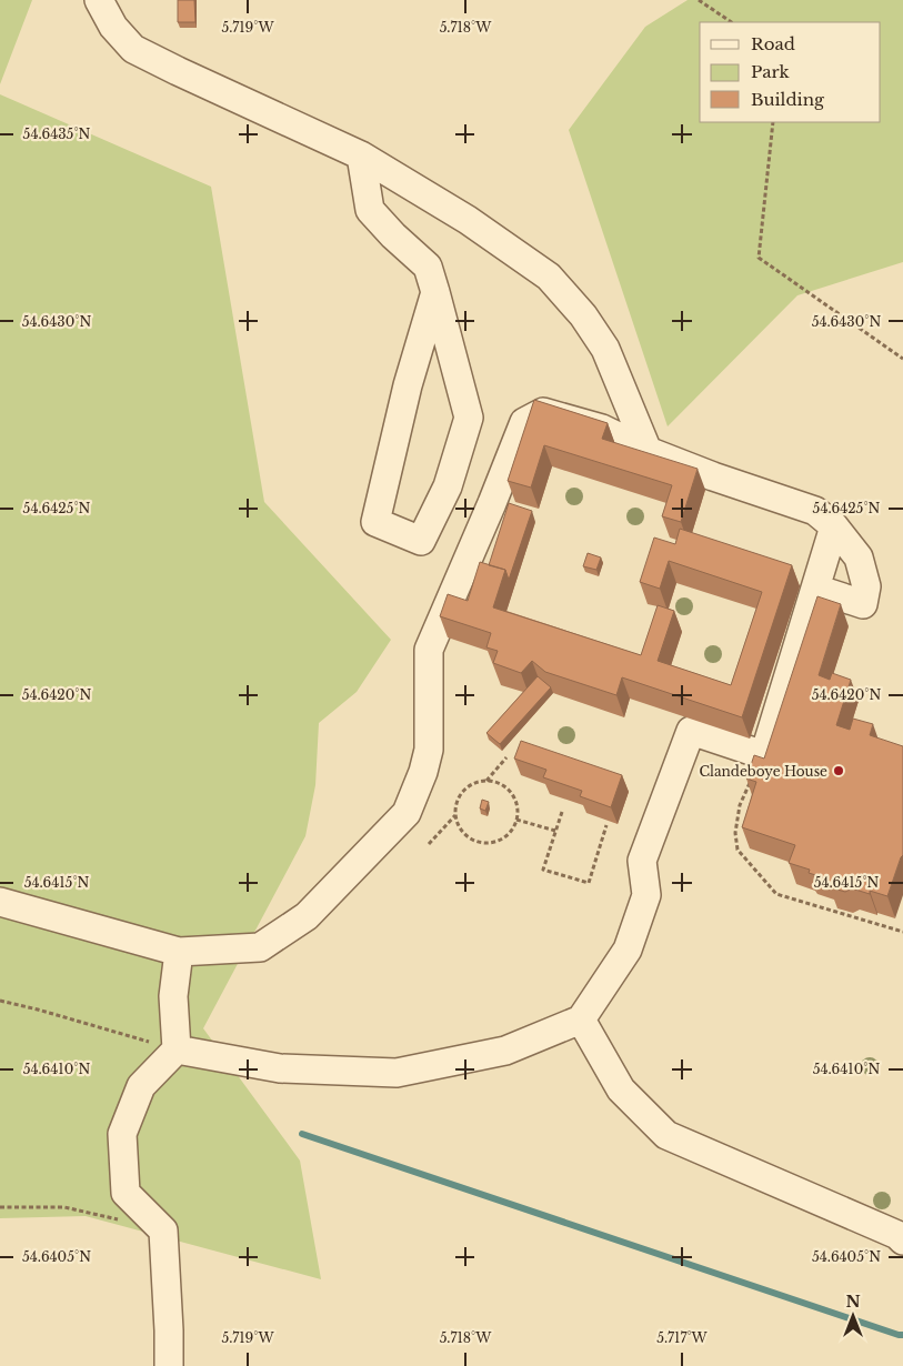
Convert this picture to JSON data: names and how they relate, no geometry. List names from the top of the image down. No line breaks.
{"places":["Clandeboye House"],"legend":["Road","Park","Building"],"north":"top","coordinates":["5.719°W","5.718°W","54.6435°N","54.6430°N","54.6425°N","54.6420°N","54.6415°N","54.6410°N","54.6405°N","5.717°W"]}
